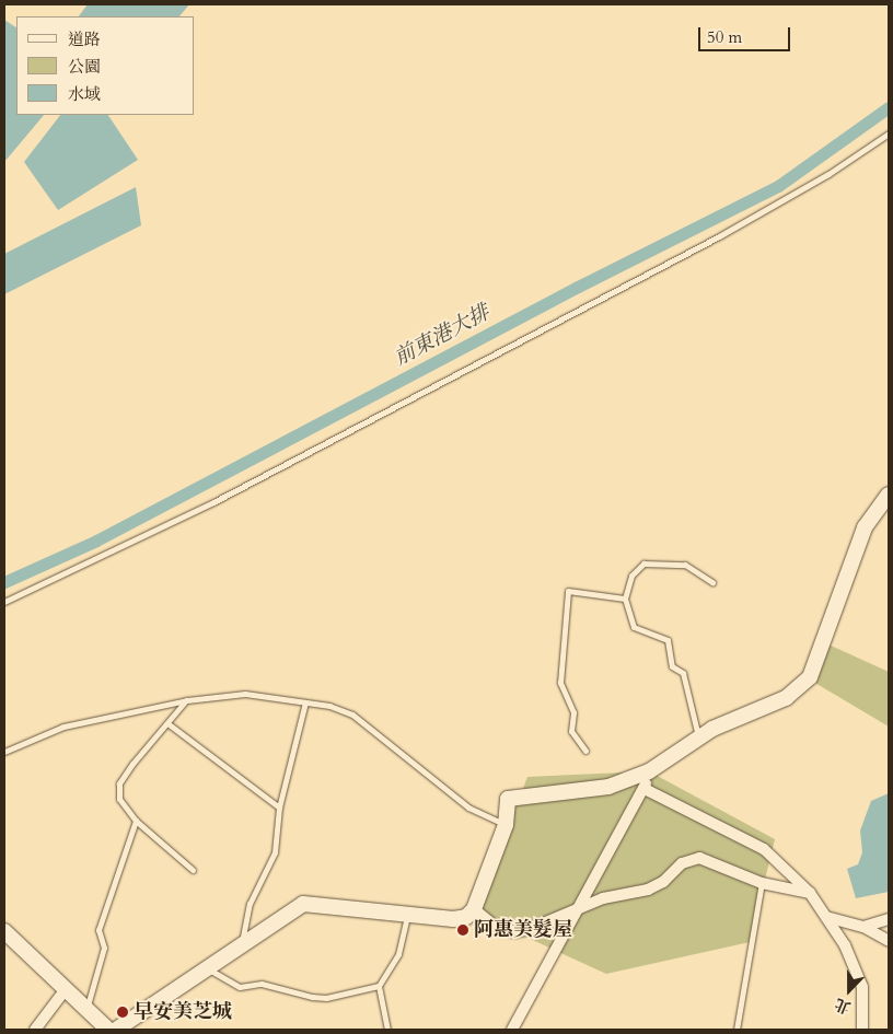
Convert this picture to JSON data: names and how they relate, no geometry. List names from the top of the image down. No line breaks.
{"water":["前東港大排"],"places":["阿惠美髮屋","早安美芝城"],"legend":["道路","公園","水域"],"scale_bar":"50 m","north":"bottom"}
